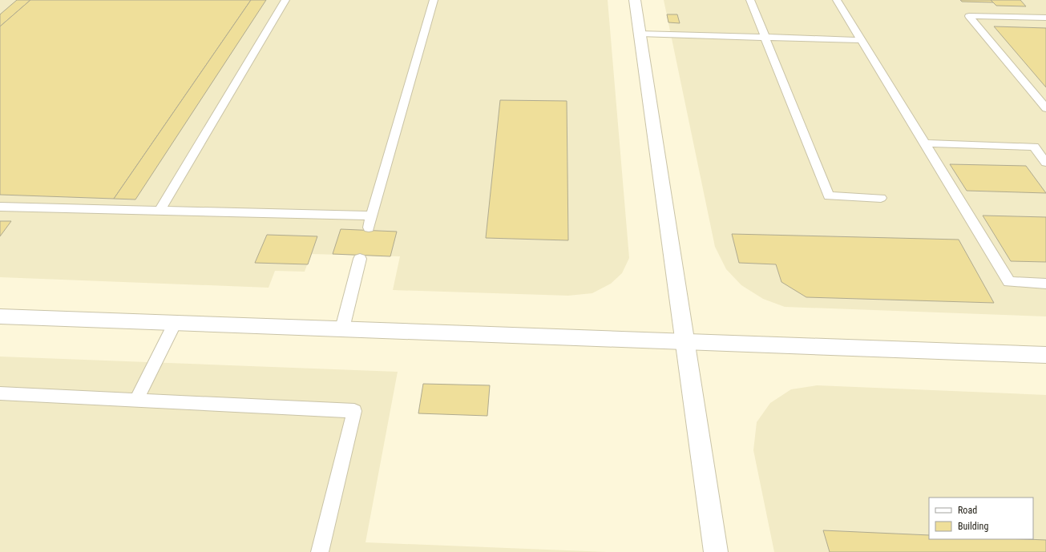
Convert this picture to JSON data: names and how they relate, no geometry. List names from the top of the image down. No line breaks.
{"legend":["Road","Building"]}
